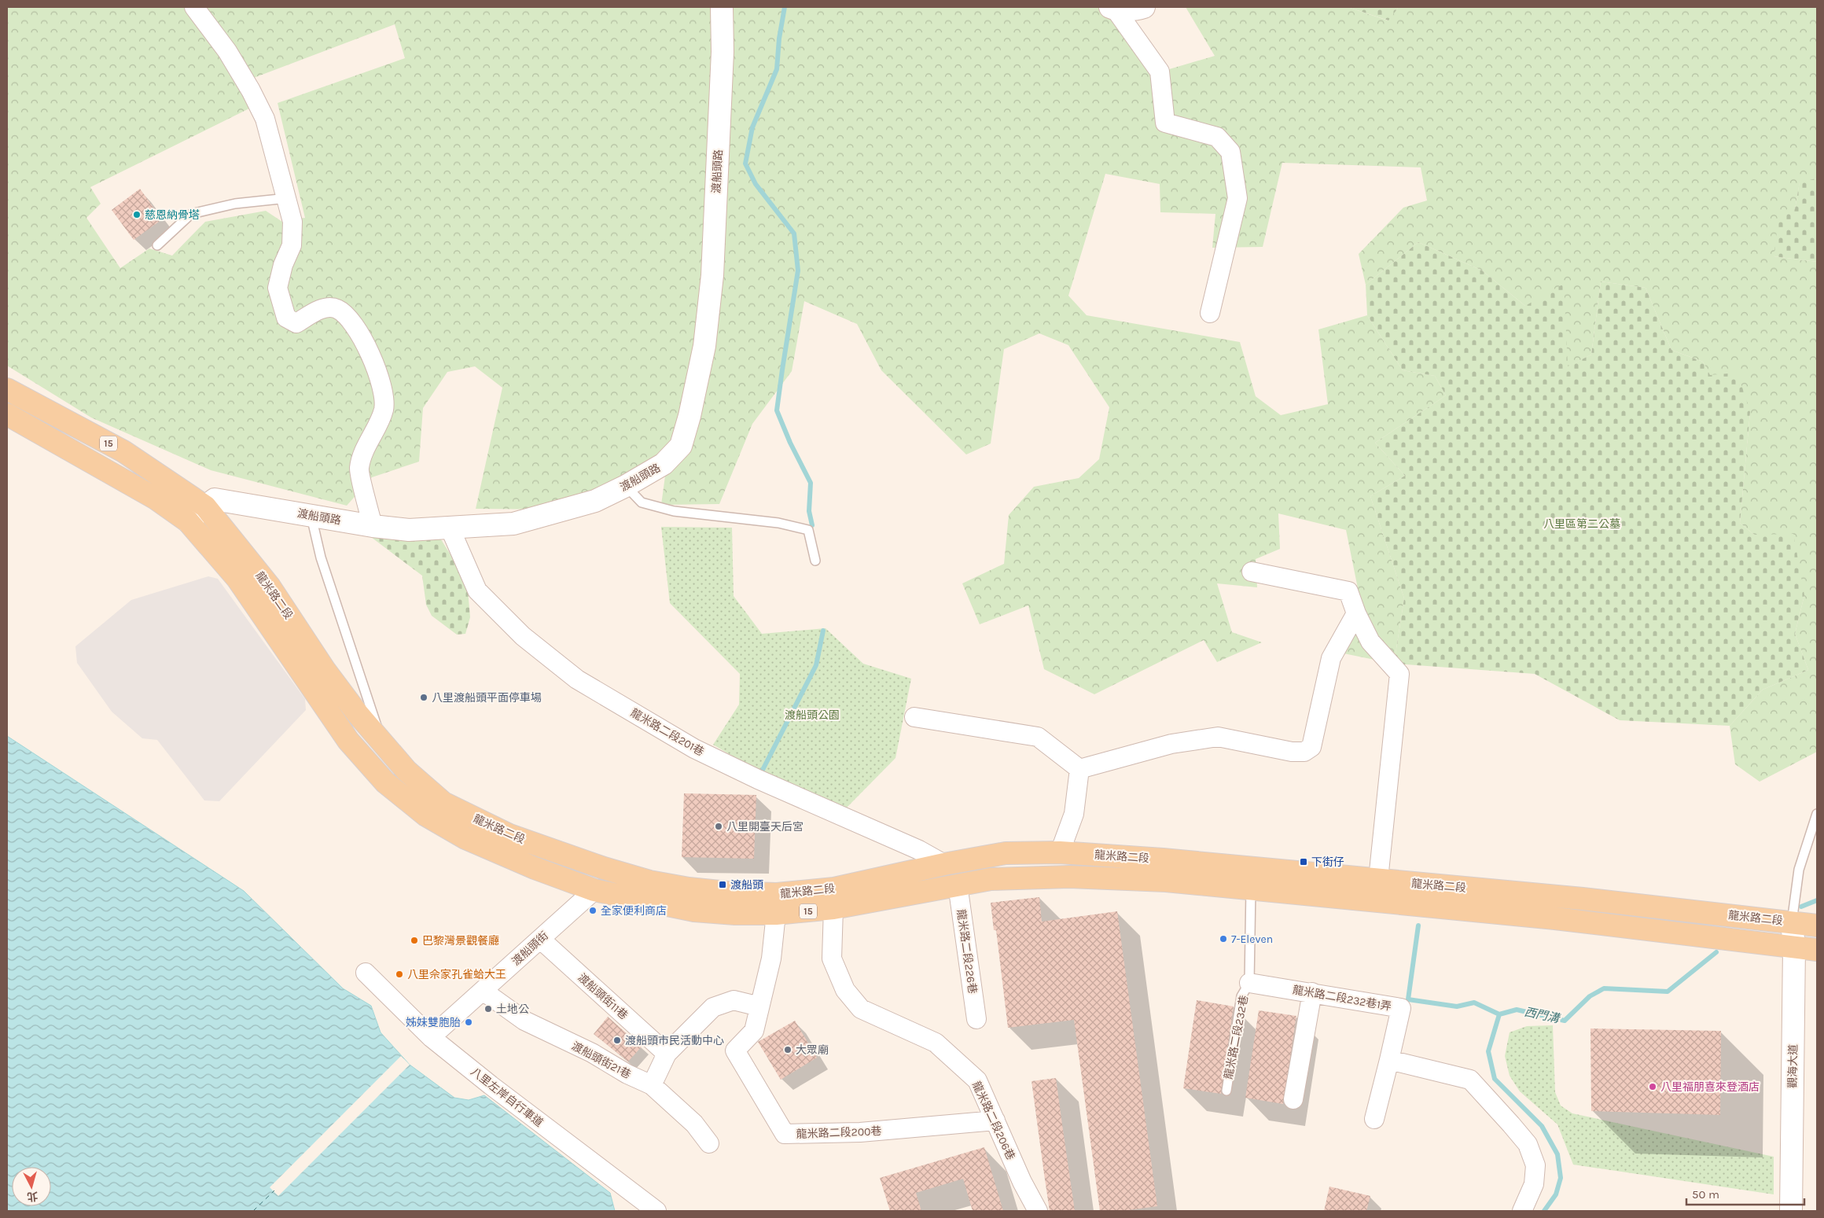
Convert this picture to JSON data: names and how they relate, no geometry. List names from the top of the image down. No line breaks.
{"streets":{"main road":["15","龍米路二段"],"street":["渡船頭路","龍米路二段201巷","渡船頭街","龍米路二段226巷","渡船頭街11巷","龍米路二段232巷1弄","渡船頭街21巷","觀海大道","八里左岸自行車道","龍米路二段206巷","龍米路二段200巷"],"lane":["龍米路二段232巷"]},"crossings":[["渡船頭路","龍米路二段"],["渡船頭路","龍米路二段201巷"],["15","龍米路二段"],["15","觀海大道"],["龍米路二段","龍米路二段201巷"],["龍米路二段","渡船頭街"],["龍米路二段","龍米路二段226巷"],["龍米路二段","龍米路二段232巷"],["龍米路二段","觀海大道"],["龍米路二段","龍米路二段206巷"],["龍米路二段","龍米路二段200巷"],["渡船頭街","渡船頭街11巷"],["渡船頭街","渡船頭街21巷"],["渡船頭街","八里左岸自行車道"],["龍米路二段232巷1弄","龍米路二段232巷"],["龍米路二段206巷","龍米路二段200巷"]],"water":["西門溝"],"parks":["八里區第二公墓","渡船頭公園"],"places":{"other":["慈恩納骨塔","八里渡船頭平面停車場","八里開臺天后宮","全家便利商店","7-Eleven","巴黎灣景觀餐廳","八里佘家孔雀蛤大王","土地公","姊妹雙胞胎","渡船頭市民活動中心","大眾廟","八里福朋喜來登酒店"],"transit":["下街仔","渡船頭"]},"scale_bar":"50 m","north":"bottom"}
